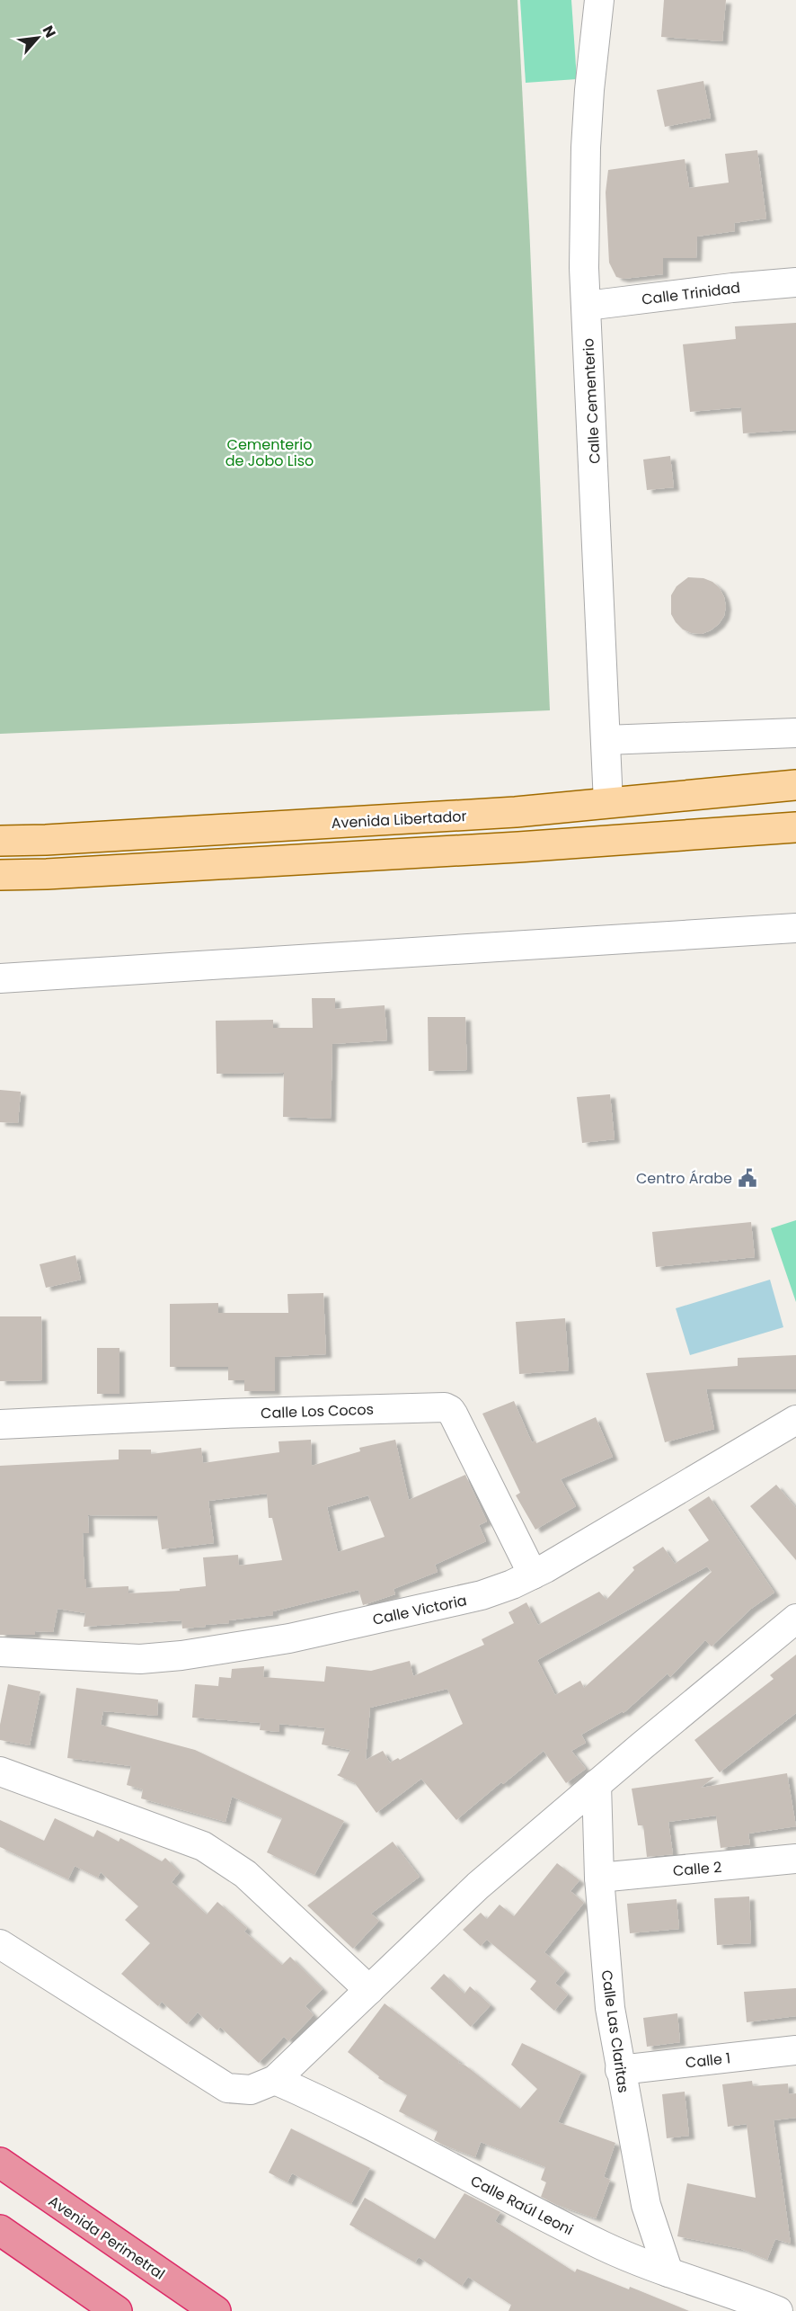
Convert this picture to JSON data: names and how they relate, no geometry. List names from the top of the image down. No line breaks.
{"streets":{"highway":["Avenida Perimetral"],"main road":["Avenida Libertador"],"street":["Calle Trinidad","Calle Cementerio","Calle Los Cocos","Calle Victoria","Calle 2","Calle Las Claritas","Calle 1","Calle Raúl Leoni"]},"crossings":[["Calle Trinidad","Calle Cementerio"],["Calle Cementerio","Avenida Libertador"],["Calle Los Cocos","Calle Victoria"],["Calle 2","Calle Las Claritas"],["Calle Las Claritas","Calle 1"],["Calle Las Claritas","Calle Raúl Leoni"]],"parks":["Cementerio de Jobo Liso"],"places":{"public building":["Centro Árabe"]},"north":"top right"}
